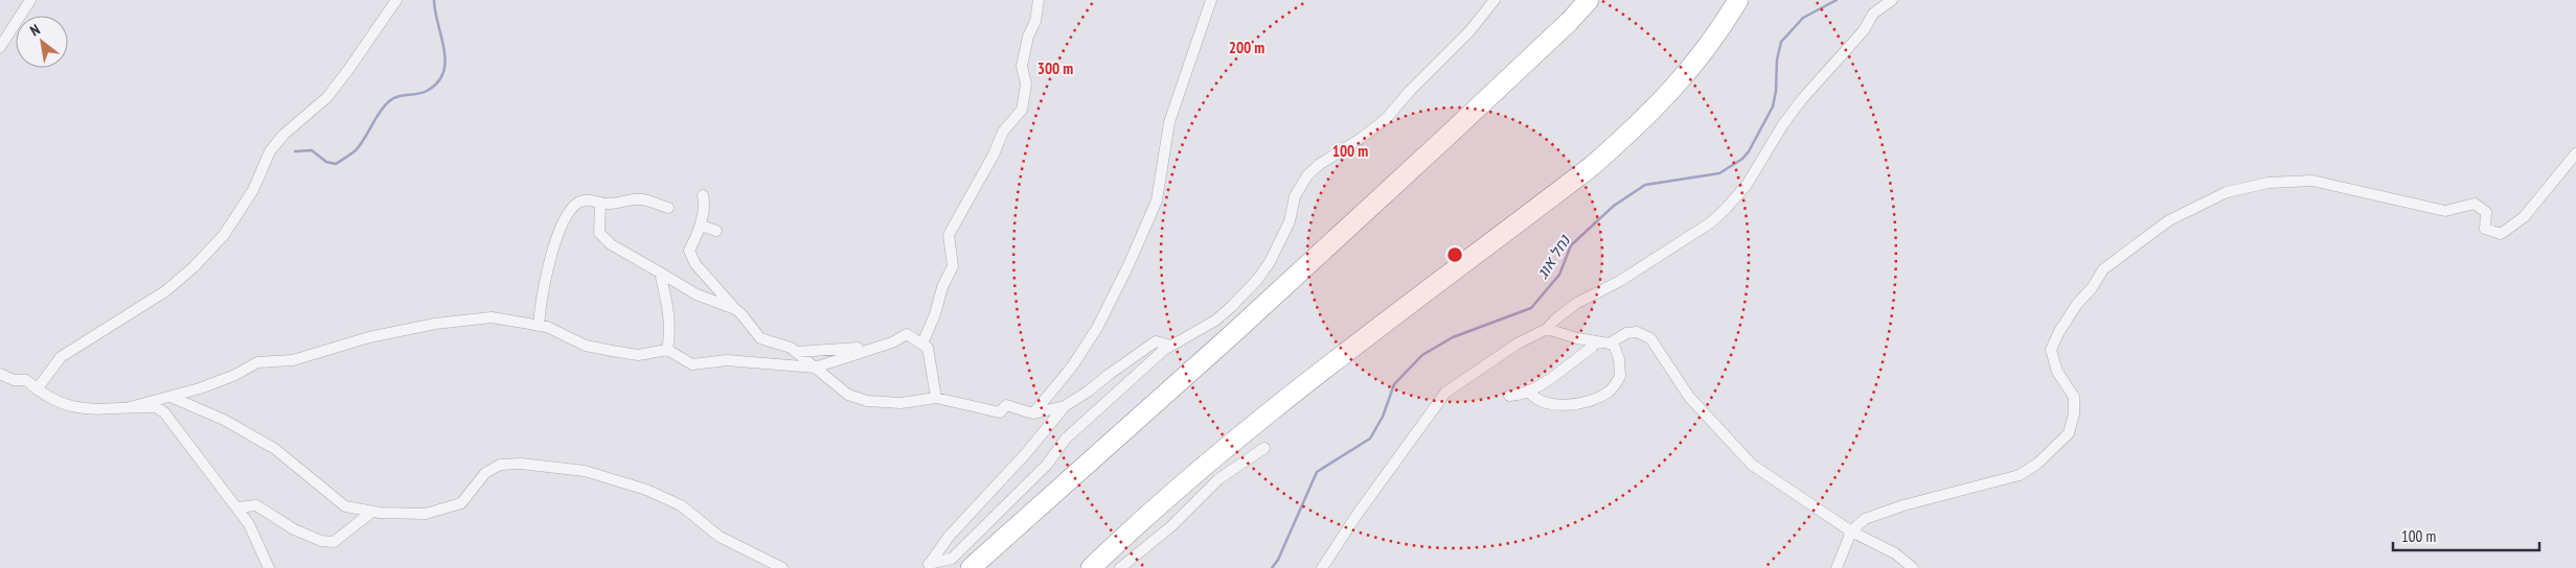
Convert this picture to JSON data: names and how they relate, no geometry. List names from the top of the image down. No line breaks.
{"water":["נחל אוג"],"scale_bar":"100 m","north":"top left","rings":["200 m","300 m","100 m"]}
